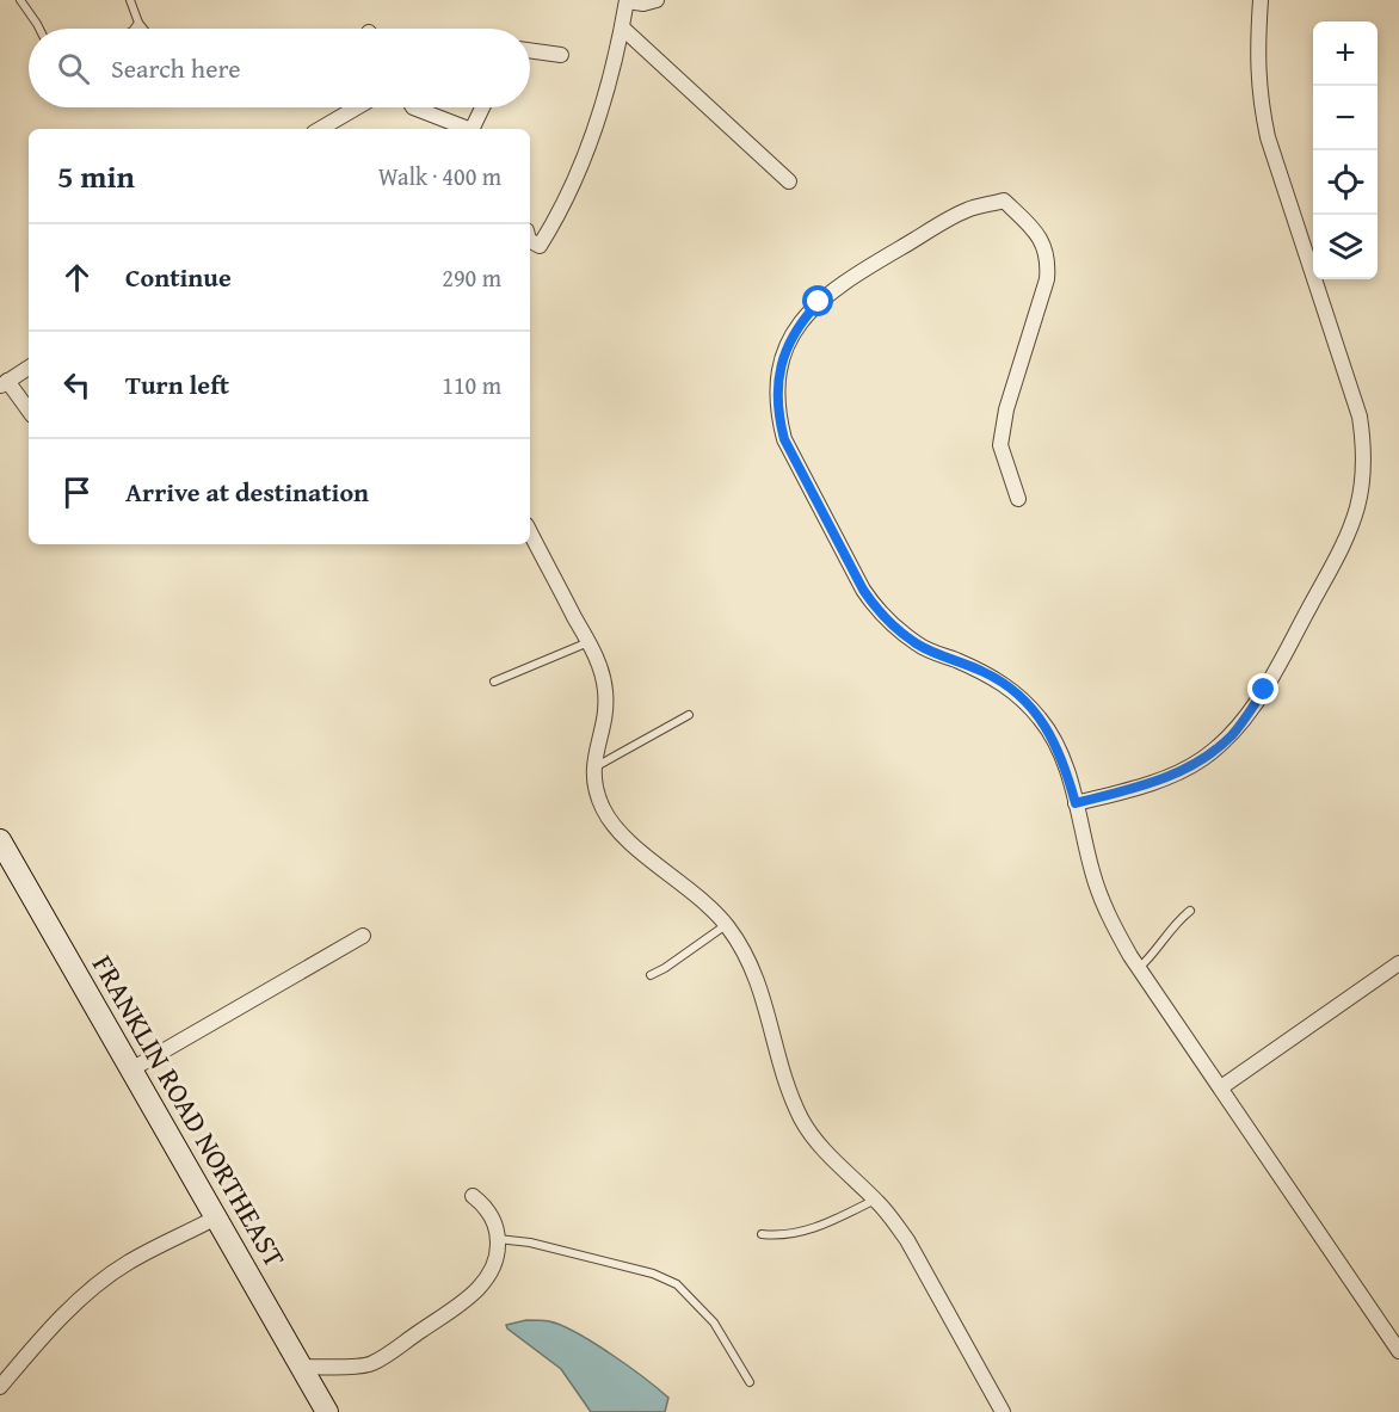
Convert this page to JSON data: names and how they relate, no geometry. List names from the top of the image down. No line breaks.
{"streets":{"street":["FRANKLIN ROAD NORTHEAST"]},"page":{"map_buttons":["+","−"],"search":"Search here","heading":["5 min","Walk · 400 m"],"list":[["Continue","290 m"],["Turn left","110 m"],"Arrive at destination"]}}
